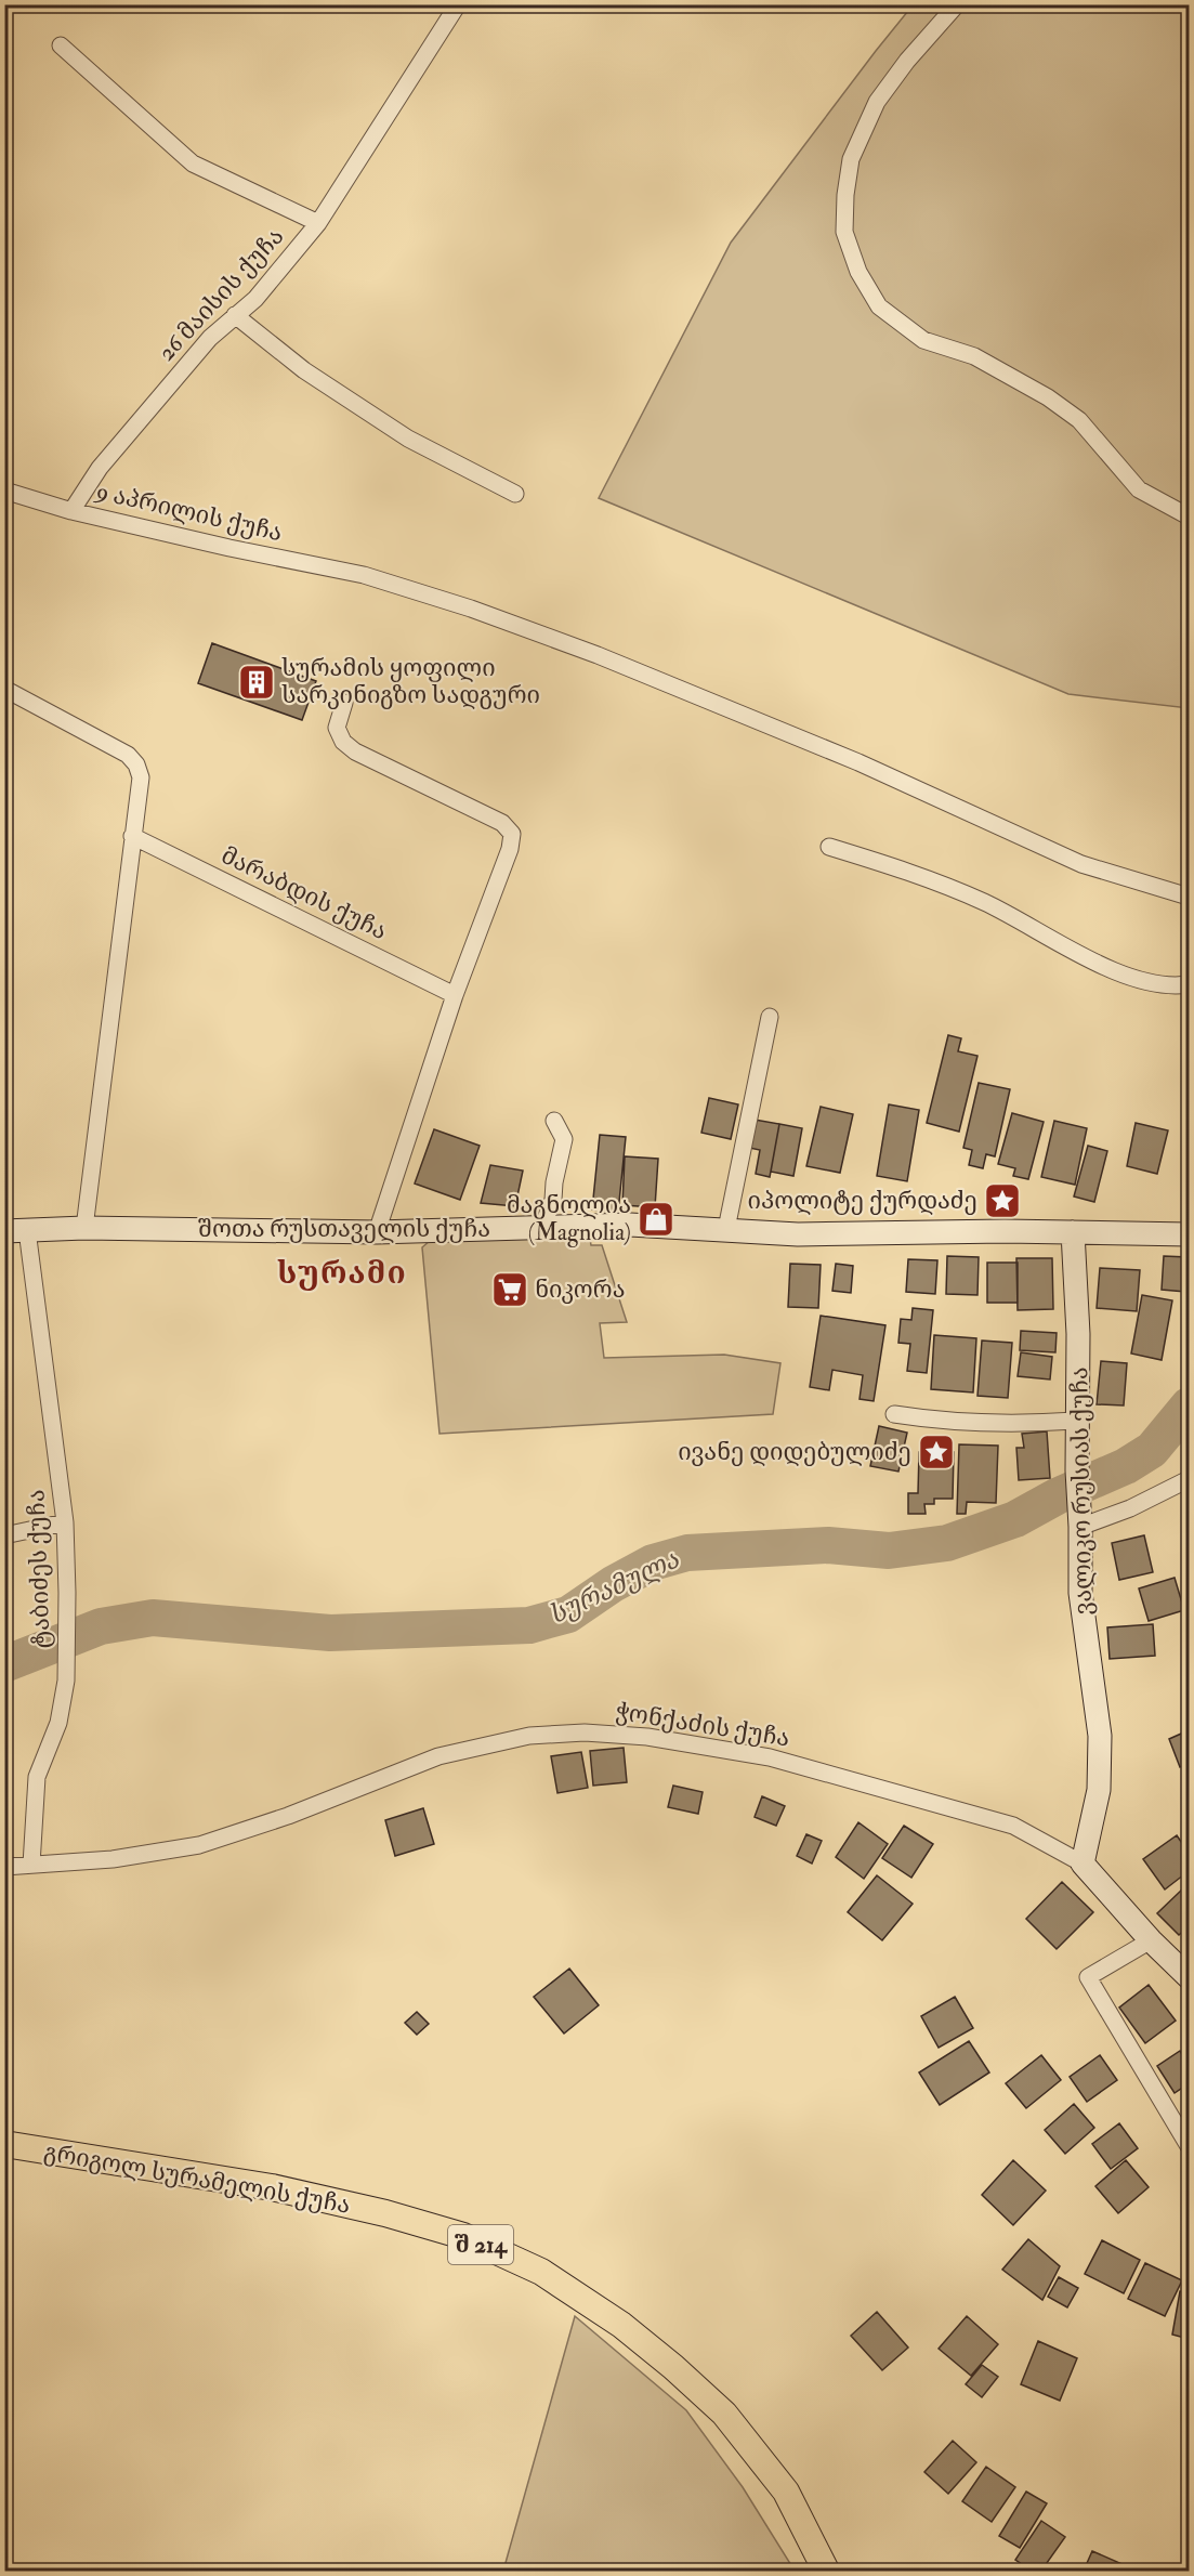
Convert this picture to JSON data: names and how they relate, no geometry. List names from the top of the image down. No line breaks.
{"streets":{"main road":["გრიგოლ სურამელის ქუჩა","შ 214"],"street":["26 მაისის ქუჩა","9 აპრილის ქუჩა","მარაბდის ქუჩა","შოთა რუსთაველის ქუჩა","ვალიკო რუსიას ქუჩა","ტაბიძეს ქუჩა","ჭონქაძის ქუჩა"]},"crossings":[["26 მაისის ქუჩა","9 აპრილის ქუჩა"],["შოთა რუსთაველის ქუჩა","ვალიკო რუსიას ქუჩა"],["შოთა რუსთაველის ქუჩა","ტაბიძეს ქუჩა"],["ვალიკო რუსიას ქუჩა","ჭონქაძის ქუჩა"],["ტაბიძეს ქუჩა","ჭონქაძის ქუჩა"]],"districts":["სურამი"],"water":["სურამულა"],"places":{"building":["სურამის ყოფილი სარკინიგზო სადგური"],"place":["იპოლიტე ქურდაძე","ივანე დიდებულიძე"],"shop":["მაგნოლია (Magnolia)"],"supermarket":["ნიკორა"]}}
